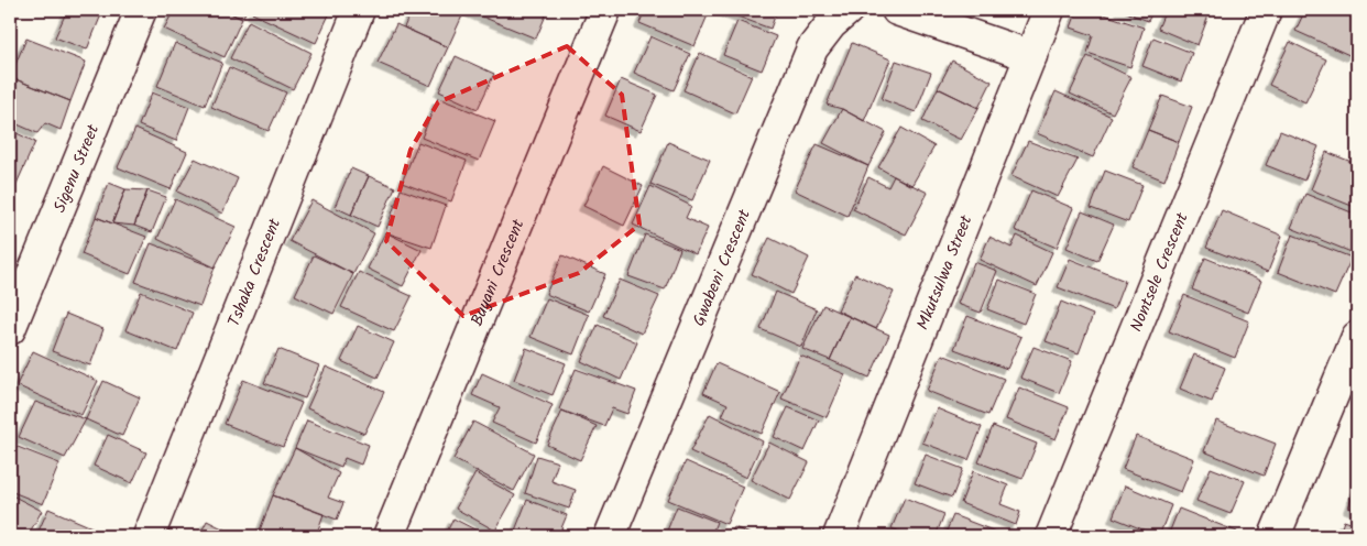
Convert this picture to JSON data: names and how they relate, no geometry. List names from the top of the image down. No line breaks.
{"streets":{"street":["Sigenu Street","Gwabeni Crescent","Tshaka Crescent","Buyani Crescent","Mkutsulwa Street","Nontsele Crescent"]}}
